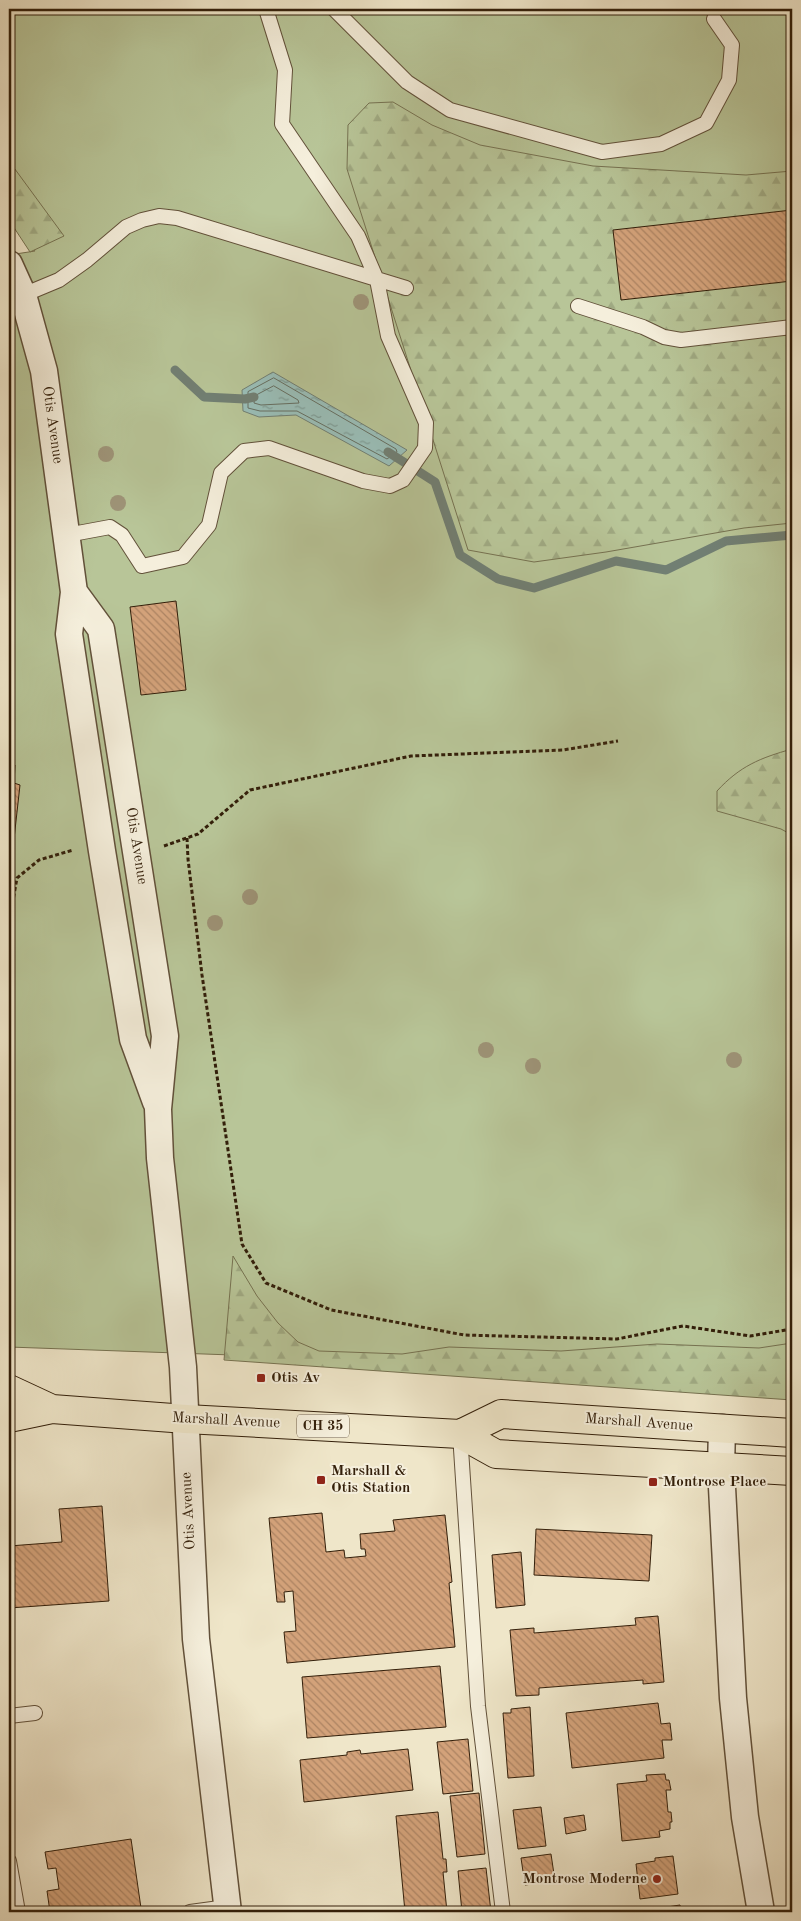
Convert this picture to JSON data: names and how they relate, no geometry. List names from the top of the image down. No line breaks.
{"streets":{"main road":["Marshall Avenue","CH 35"],"street":["Otis Avenue"]},"crossings":[["Otis Avenue","Marshall Avenue"]],"places":{"transit":["Otis Av","Marshall & Otis Station","Montrose Place"],"other":["Montrose Moderne"]}}
